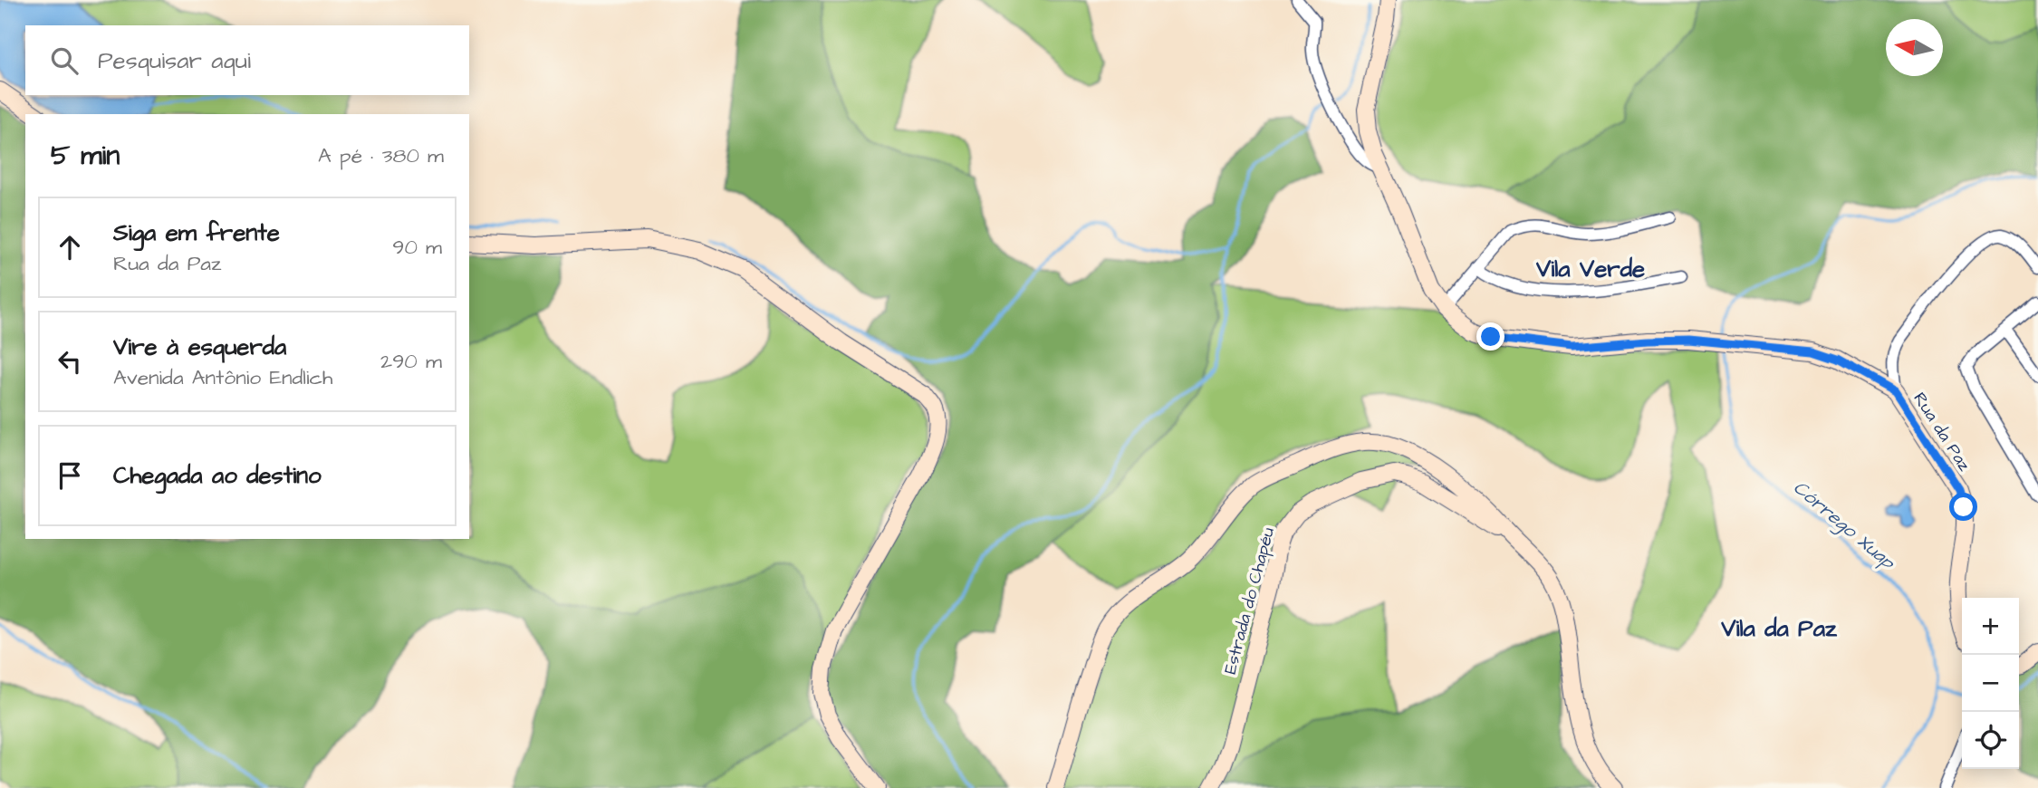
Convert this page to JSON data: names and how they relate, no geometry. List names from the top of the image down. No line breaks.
{"streets":{"main road":["Rua da Paz","Estrada do Chapéu"]},"districts":["Vila Verde","Vila da Paz"],"water":["Córrego Xuap"],"north":"left","page":{"search":"Pesquisar aqui","heading":["5 min","A pé · 380 m"],"list":[["Siga em frente","Rua da Paz","90 m"],["Vire à esquerda","Avenida Antônio Endlich","290 m"],"Chegada ao destino"],"map_buttons":["+","−"]}}
